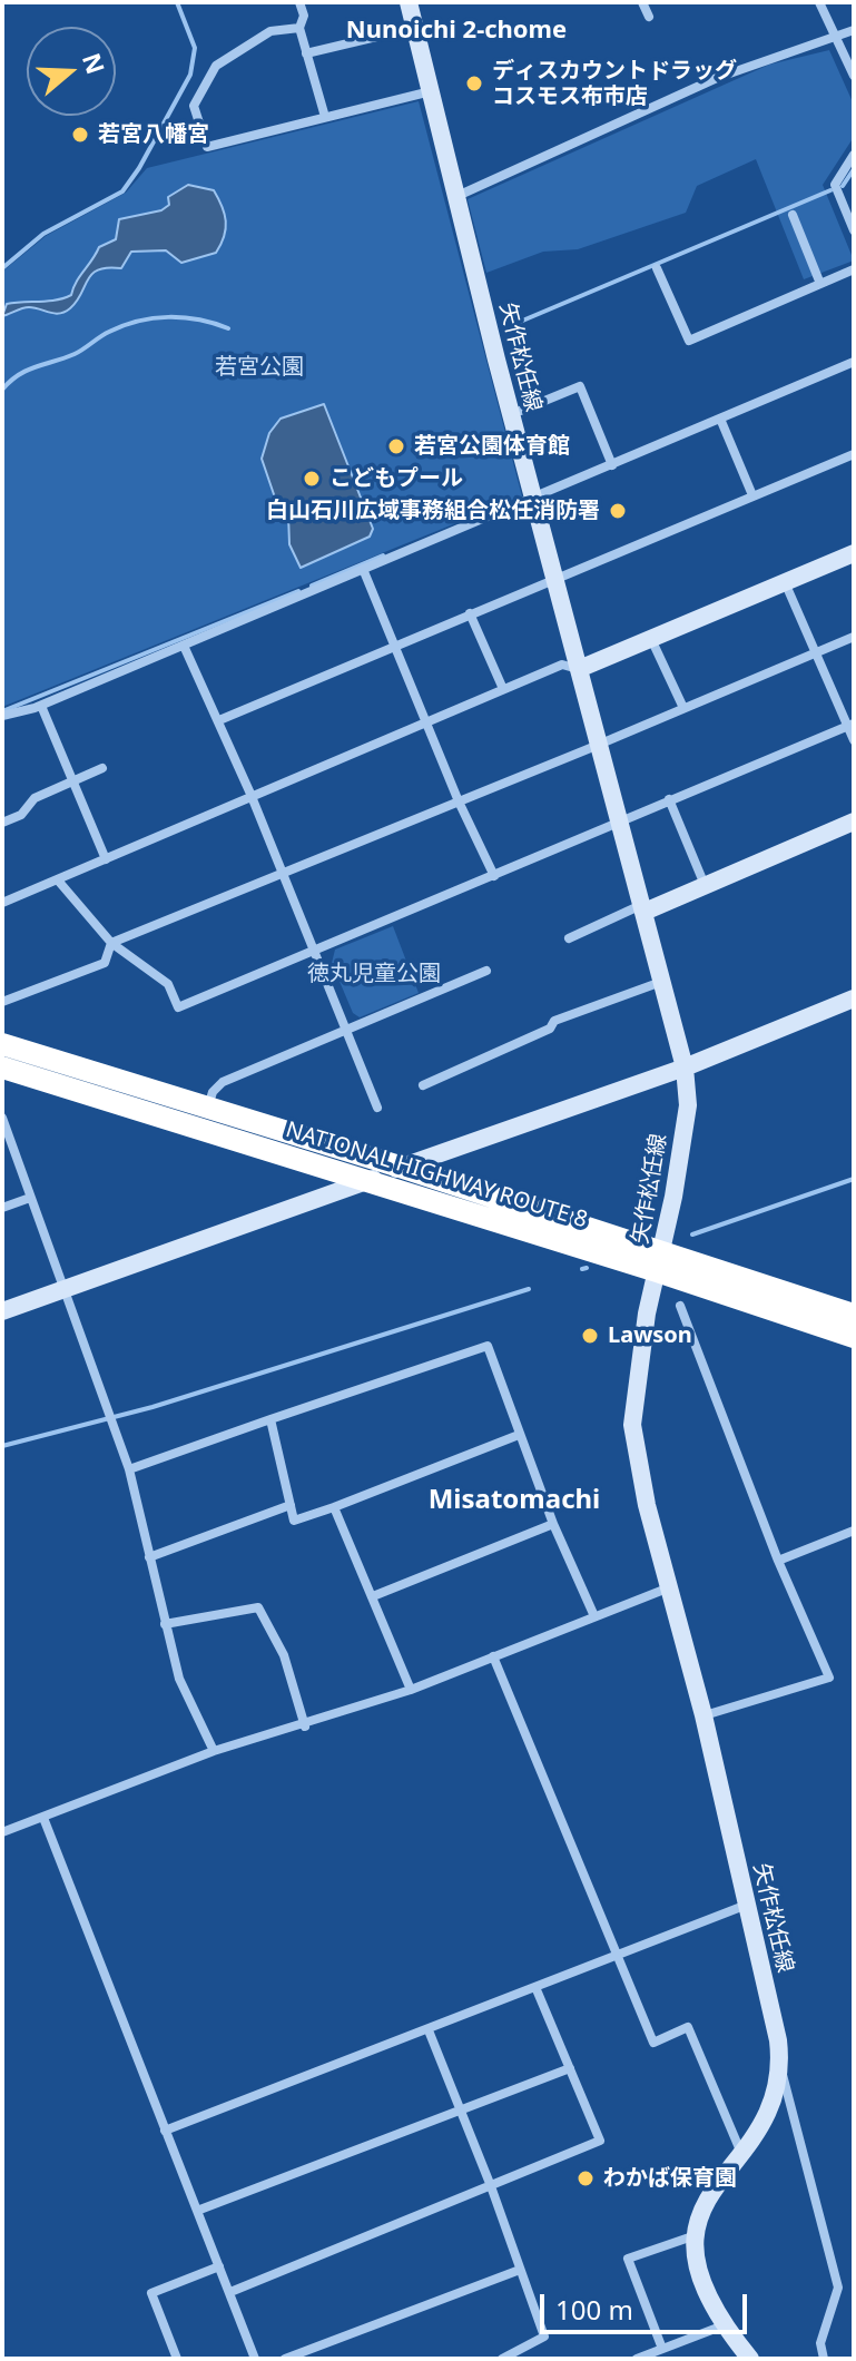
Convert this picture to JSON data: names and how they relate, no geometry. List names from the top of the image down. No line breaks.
{"streets":{"highway":["NATIONAL HIGHWAY ROUTE 8"],"main road":["矢作松任線"]},"crossings":[["矢作松任線","NATIONAL HIGHWAY ROUTE 8"]],"districts":["Nunoichi 2-chome","Misatomachi"],"parks":["若宮公園","徳丸児童公園"],"places":["ディスカウントドラッグ コスモス布市店","若宮八幡宮","若宮公園体育館","こどもプール","白山石川広域事務組合松任消防署","Lawson","わかば保育園"],"scale_bar":"100 m","north":"right"}
